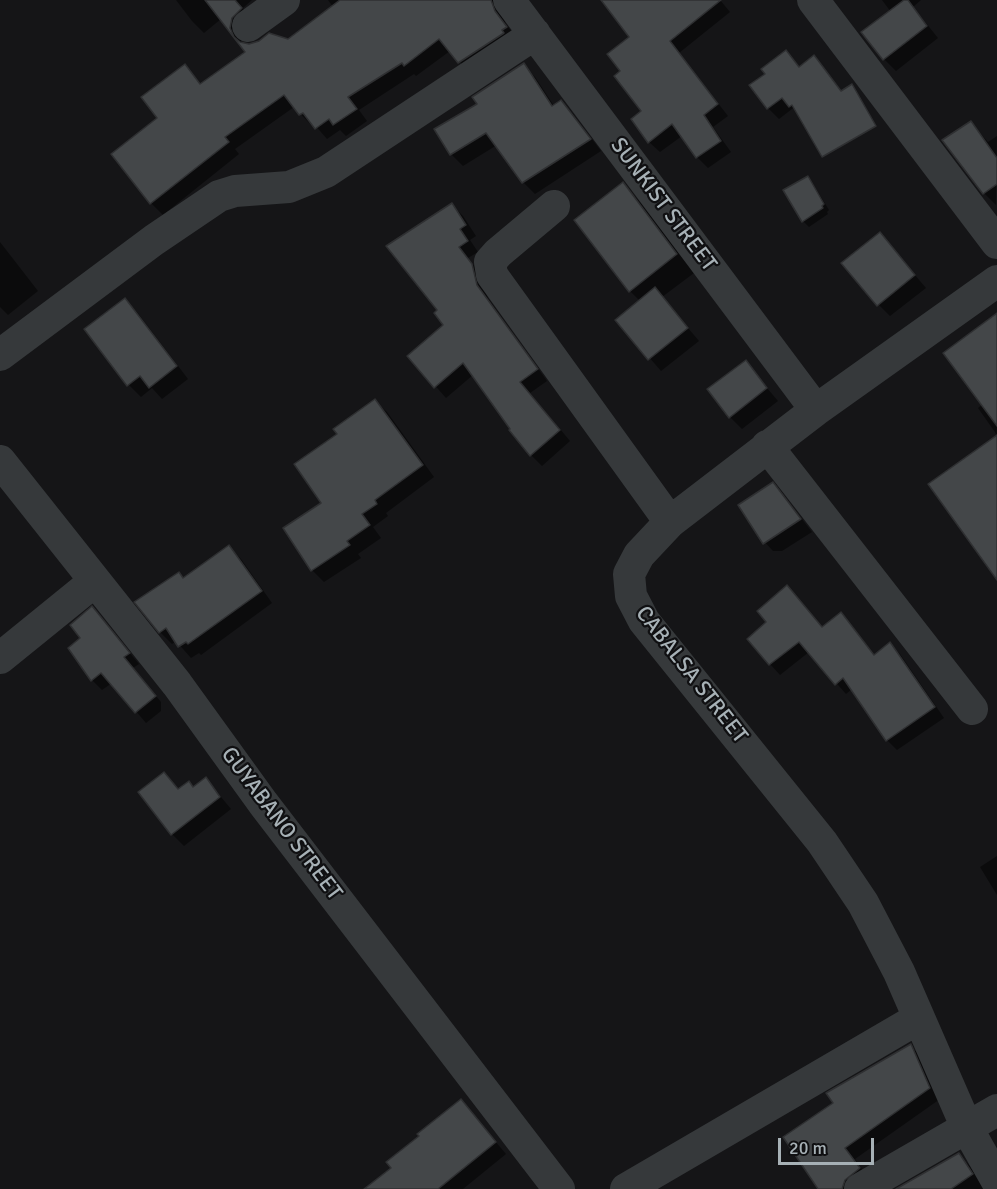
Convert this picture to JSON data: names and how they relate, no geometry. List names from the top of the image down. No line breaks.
{"streets":{"street":["SUNKIST STREET","CABALSA STREET","GUYABANO STREET"]},"crossings":[["SUNKIST STREET","CABALSA STREET"]],"scale_bar":"20 m"}
